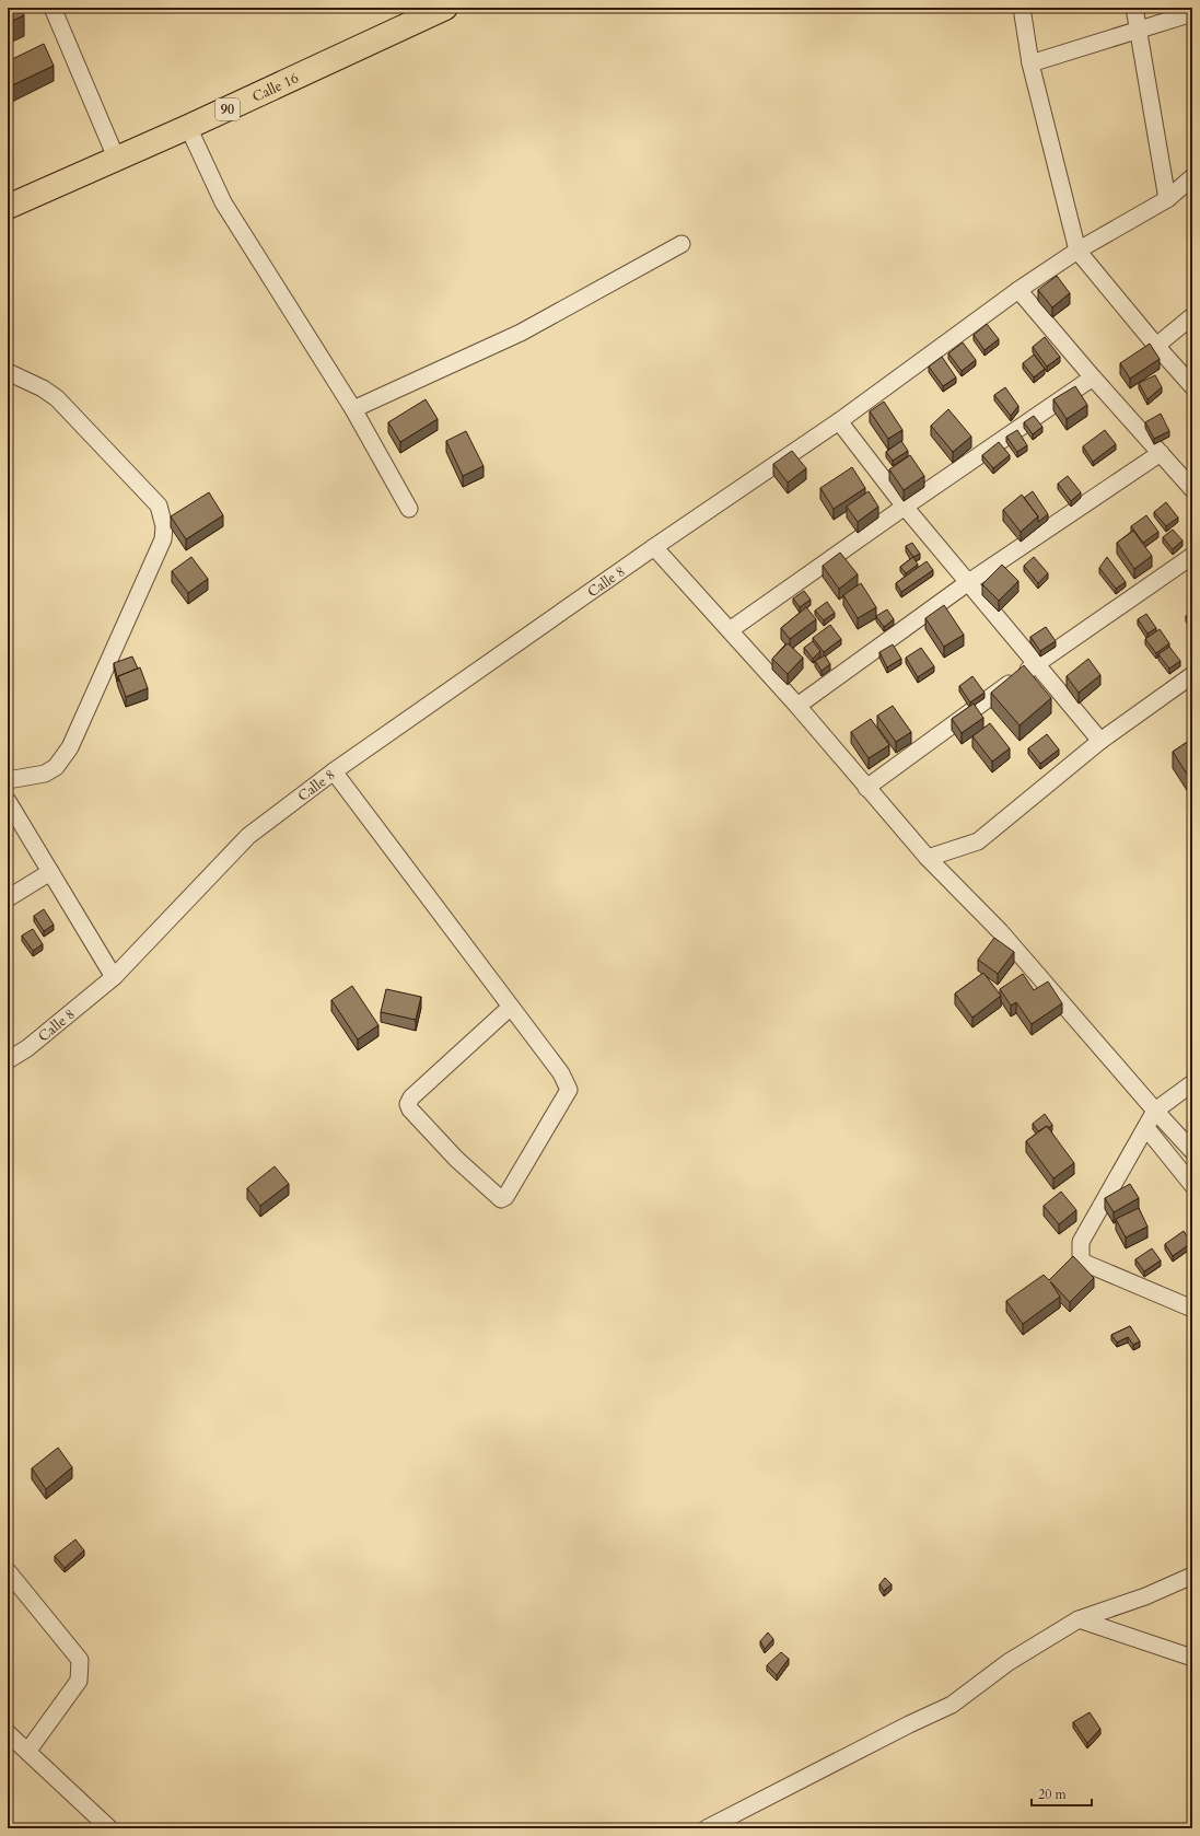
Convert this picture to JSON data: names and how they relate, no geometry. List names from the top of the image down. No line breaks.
{"streets":{"highway":["Calle 16","90"],"street":["Calle 8"]},"scale_bar":"20 m"}
